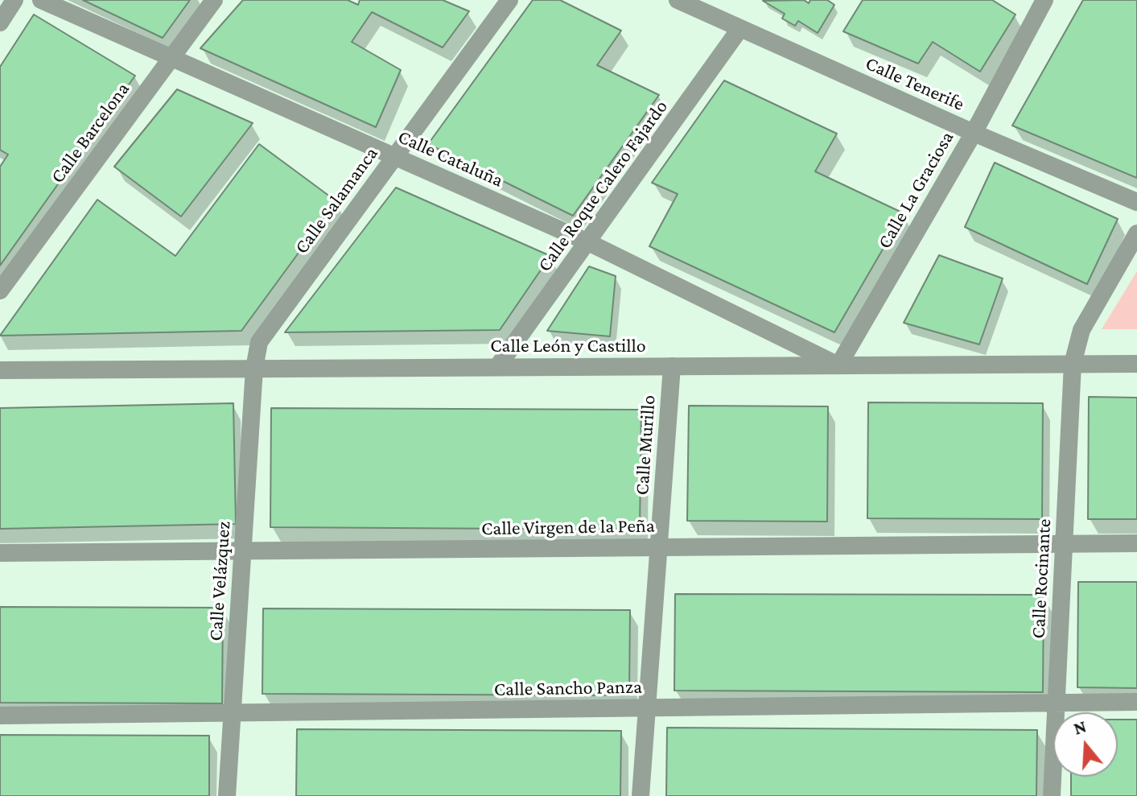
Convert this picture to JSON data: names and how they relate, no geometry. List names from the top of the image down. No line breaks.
{"streets":{"street":["Calle Tenerife","Calle Barcelona","Calle Cataluña","Calle Roque Calero Fajardo","Calle La Graciosa","Calle Salamanca","Calle León y Castillo","Calle Murillo","Calle Virgen de la Peña","Calle Rocinante","Calle Velázquez","Calle Sancho Panza"]},"crossings":[["Calle Tenerife","Calle Roque Calero Fajardo"],["Calle Tenerife","Calle La Graciosa"],["Calle Barcelona","Calle Cataluña"],["Calle Cataluña","Calle Roque Calero Fajardo"],["Calle Cataluña","Calle La Graciosa"],["Calle Cataluña","Calle Salamanca"],["Calle Cataluña","Calle León y Castillo"],["Calle Roque Calero Fajardo","Calle León y Castillo"],["Calle La Graciosa","Calle León y Castillo"],["Calle Salamanca","Calle León y Castillo"],["Calle Salamanca","Calle Velázquez"],["Calle León y Castillo","Calle Murillo"],["Calle León y Castillo","Calle Rocinante"],["Calle León y Castillo","Calle Velázquez"],["Calle Murillo","Calle Virgen de la Peña"],["Calle Murillo","Calle Sancho Panza"],["Calle Virgen de la Peña","Calle Rocinante"],["Calle Virgen de la Peña","Calle Velázquez"],["Calle Rocinante","Calle Sancho Panza"],["Calle Velázquez","Calle Sancho Panza"]],"north":"top"}
